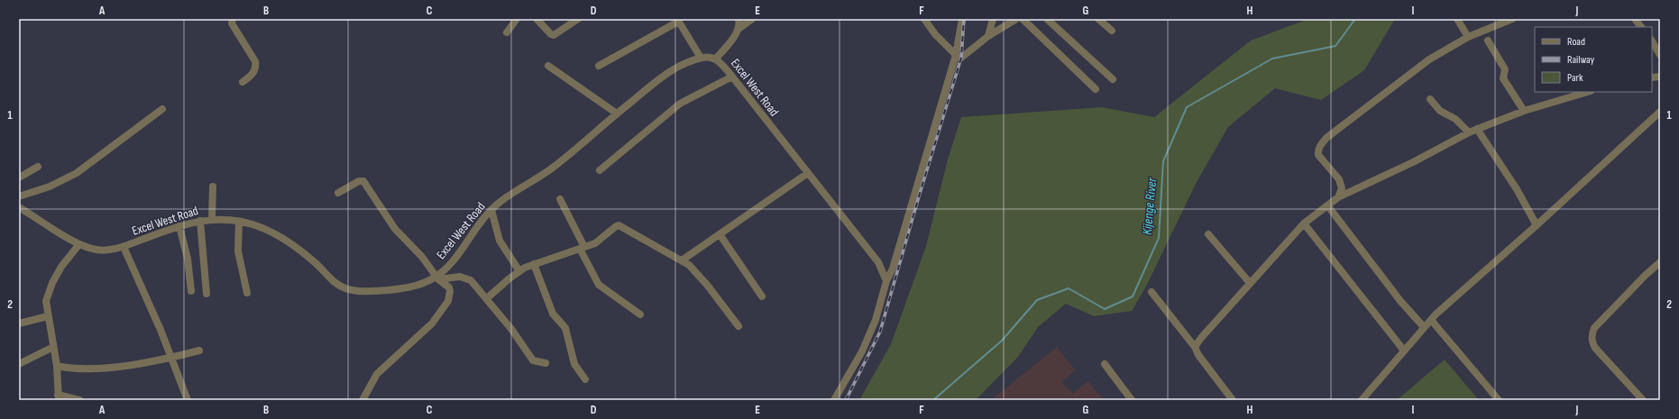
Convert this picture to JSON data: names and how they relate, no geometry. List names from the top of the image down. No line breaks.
{"streets":{"street":["Excel West Road"]},"water":["Kijenge River"],"legend":["Road","Railway","Park"],"grid":{"columns":["A","B","C","D","E","F","G","H","I","J"],"rows":["1","2"]}}
